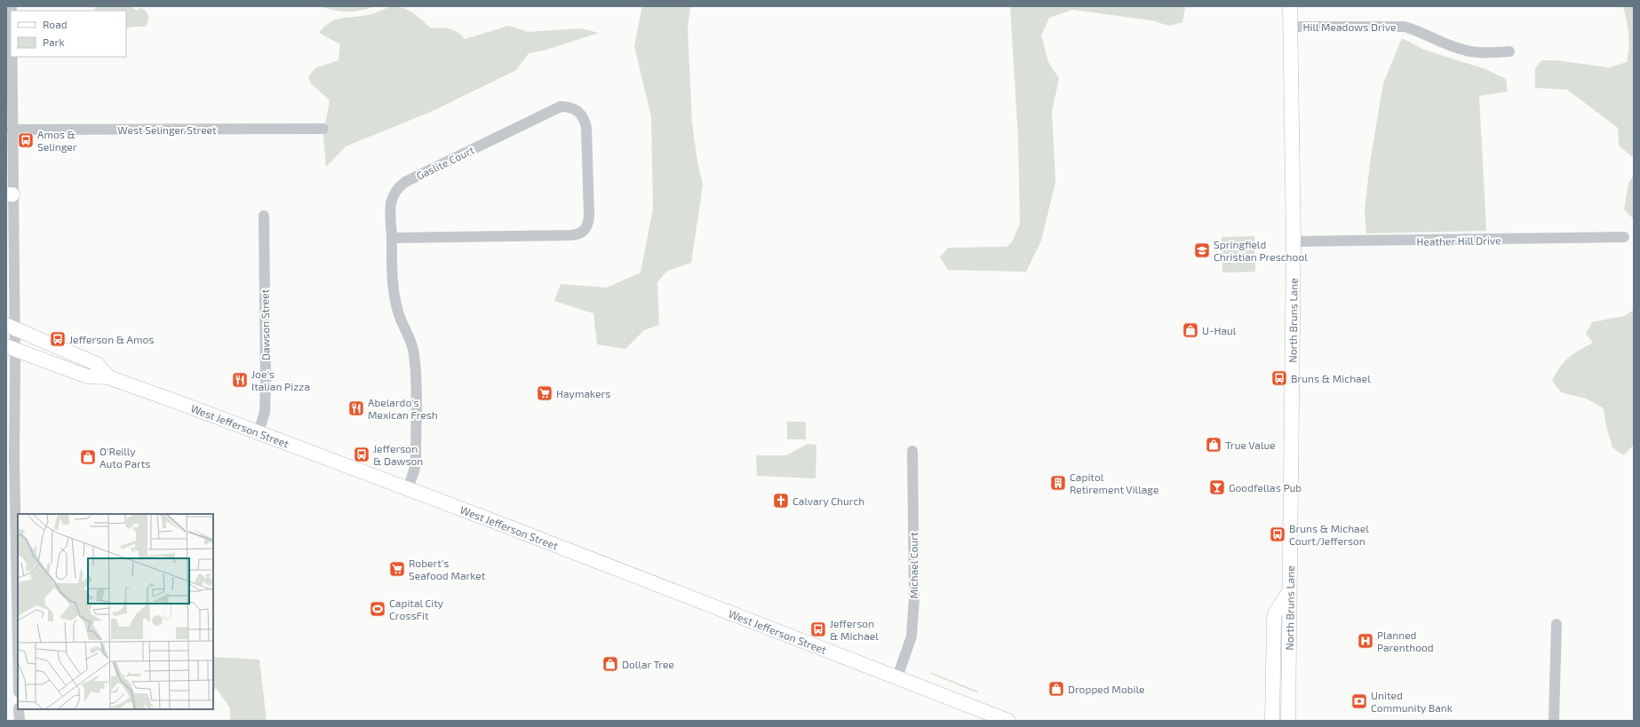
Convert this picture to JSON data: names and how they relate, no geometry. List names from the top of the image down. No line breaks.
{"streets":{"main road":["North Bruns Lane","West Jefferson Street"],"street":["Hill Meadows Drive","West Selinger Street","Gaslite Court","Heather Hill Drive","Dawson Street","Michael Court"]},"crossings":[["Hill Meadows Drive","North Bruns Lane"],["Gaslite Court","West Jefferson Street"],["Heather Hill Drive","North Bruns Lane"],["Dawson Street","West Jefferson Street"],["West Jefferson Street","Michael Court"]],"places":{"bus stop":["Amos & Selinger","Jefferson & Amos","Bruns & Michael","Jefferson & Dawson","Bruns & Michael Court/Jefferson","Jefferson & Michael"],"school or university":["Springfield Christian Preschool"],"shop":["U-Haul","True Value","O'Reilly Auto Parts","Dollar Tree","Dropped Mobile"],"restaurant":["Joe's Italian Pizza","Abelardo's Mexican Fresh"],"supermarket":["Haymakers","Robert's Seafood Market"],"building":["Capitol Retirement Village"],"bar":["Goodfellas Pub"],"church":["Calvary Church"],"sports":["Capital City CrossFit"],"hospital":["Planned Parenthood"],"bank":["United Community Bank"]},"legend":["Road","Park"]}
